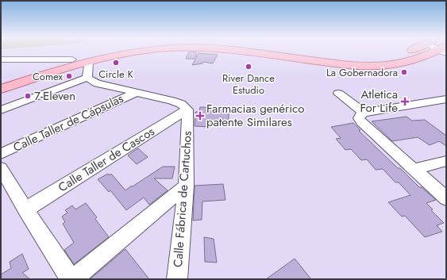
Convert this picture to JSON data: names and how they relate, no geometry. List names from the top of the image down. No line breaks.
{"streets":{"street":["Calle Taller de Cápsulas","Calle Taller de Cascos","Calle Fábrica de Cartuchos"]},"crossings":[["Calle Taller de Cascos","Calle Fábrica de Cartuchos"]],"places":{"other":["Circle K","River Dance Estudio","La Gobernadora","Comex","7-Eleven"],"health":["Atletica For Life","Farmacias genérico patente Similares"]}}
